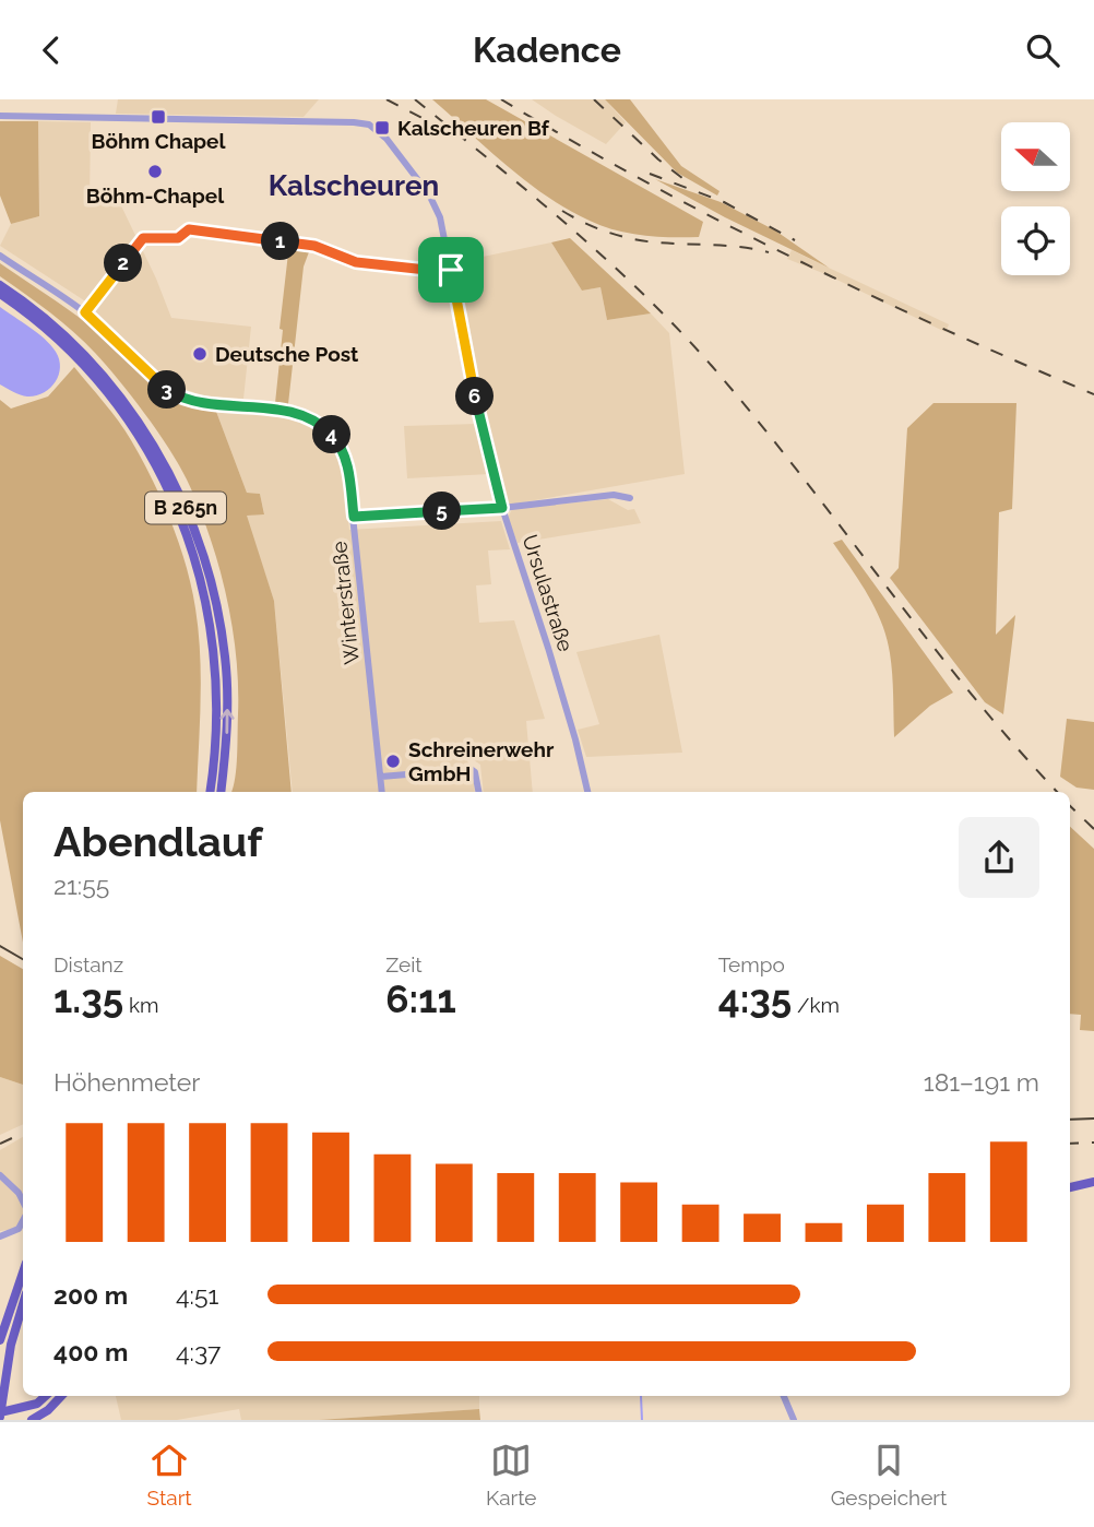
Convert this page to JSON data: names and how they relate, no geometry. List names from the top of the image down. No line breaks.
{"streets":{"main road":["B 265n"],"street":["Ursulastraße","Winterstraße"]},"districts":["Kalscheuren"],"places":{"transit":["Böhm Chapel","Kalscheuren Bf"],"other":["Böhm-Chapel","Deutsche Post","Schreinerwehr GmbH"]},"north":"left","page":{"header":"Kadence","pins":["1","2","3","6","4","5"],"heading":["Abendlauf","21:55"],"stats":[["Distanz","1.35 km"],["Zeit","6:11"],["Tempo","4:35 /km"]],"chart":["Höhenmeter","181–191 m"],"list":[{"name":"200 m","note":"4:51"},{"name":"400 m","note":"4:37"}],"tabs":["Start","Karte","Gespeichert"]}}
